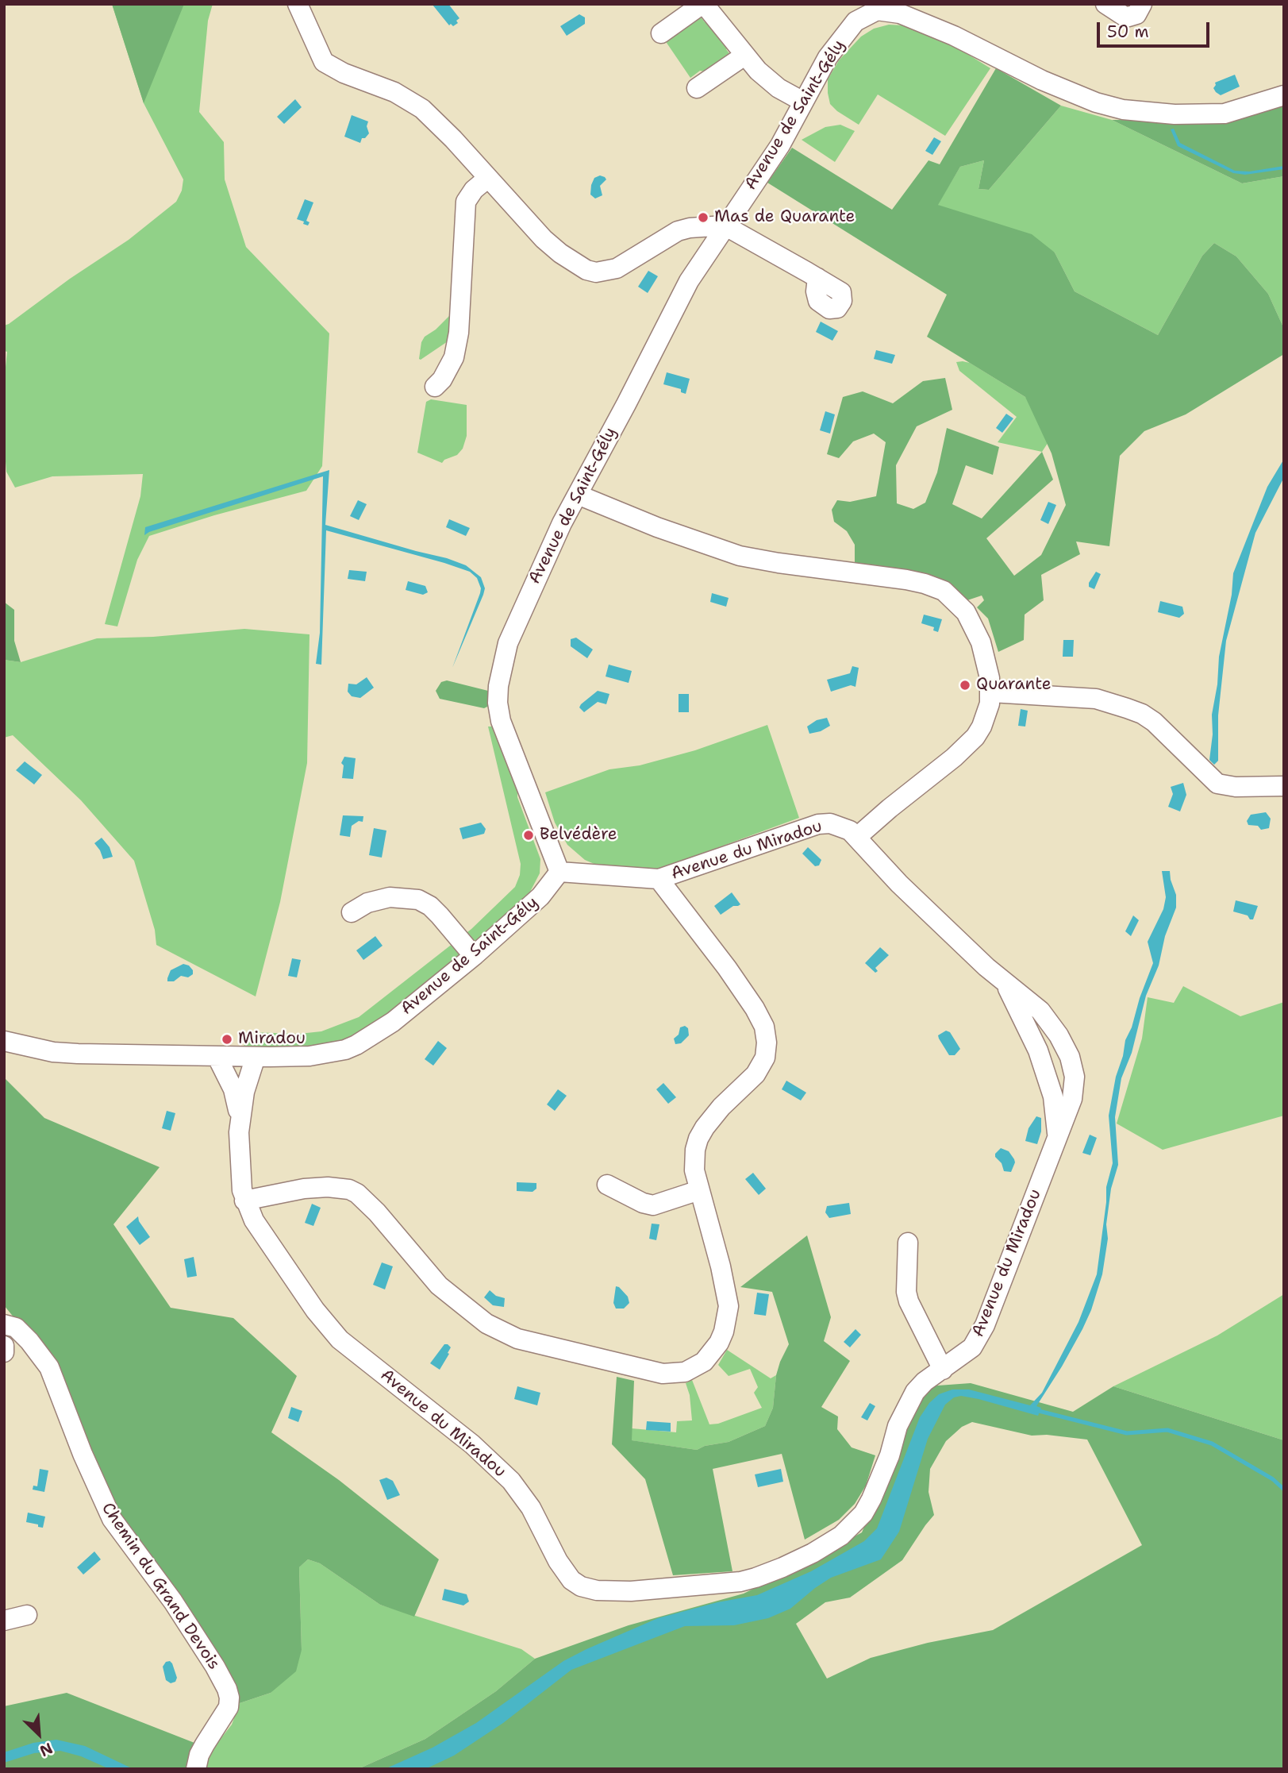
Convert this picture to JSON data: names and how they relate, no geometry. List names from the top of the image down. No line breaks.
{"streets":{"street":["Avenue de Saint-Gély","Avenue du Miradou","Chemin du Grand Devois"]},"crossings":[["Avenue de Saint-Gély","Avenue du Miradou"]],"places":["Mas de Quarante","Quarante","Belvédère","Miradou"],"scale_bar":"50 m","north":"bottom right"}
